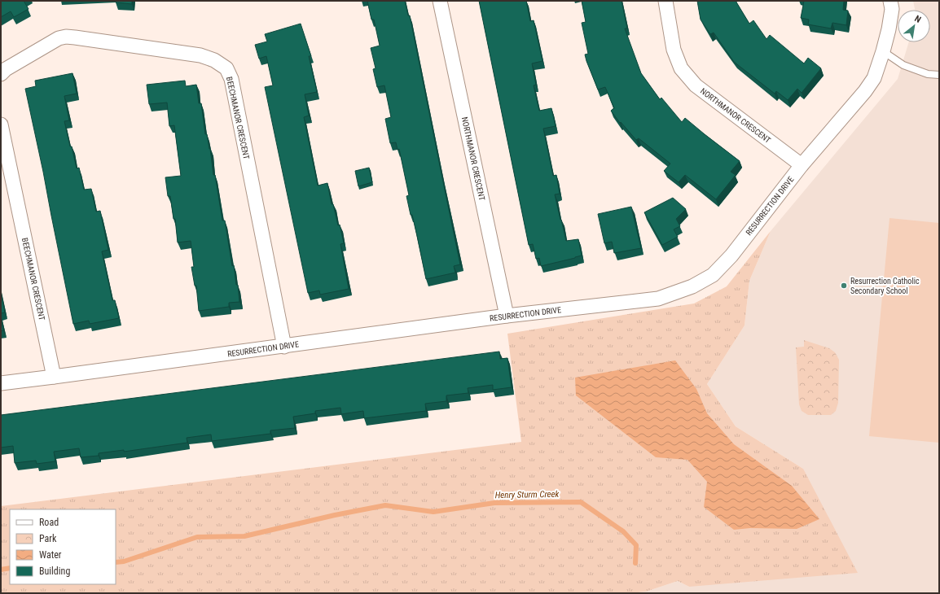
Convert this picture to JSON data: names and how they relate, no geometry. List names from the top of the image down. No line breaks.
{"streets":{"street":["NORTHMANOR CRESCENT","BEECHMANOR CRESCENT","RESURRECTION DRIVE"]},"crossings":[["NORTHMANOR CRESCENT","RESURRECTION DRIVE"],["BEECHMANOR CRESCENT","RESURRECTION DRIVE"]],"water":["Henry Sturm Creek"],"places":["Resurrection Catholic Secondary School"],"legend":["Road","Park","Water","Building"],"north":"top right"}
